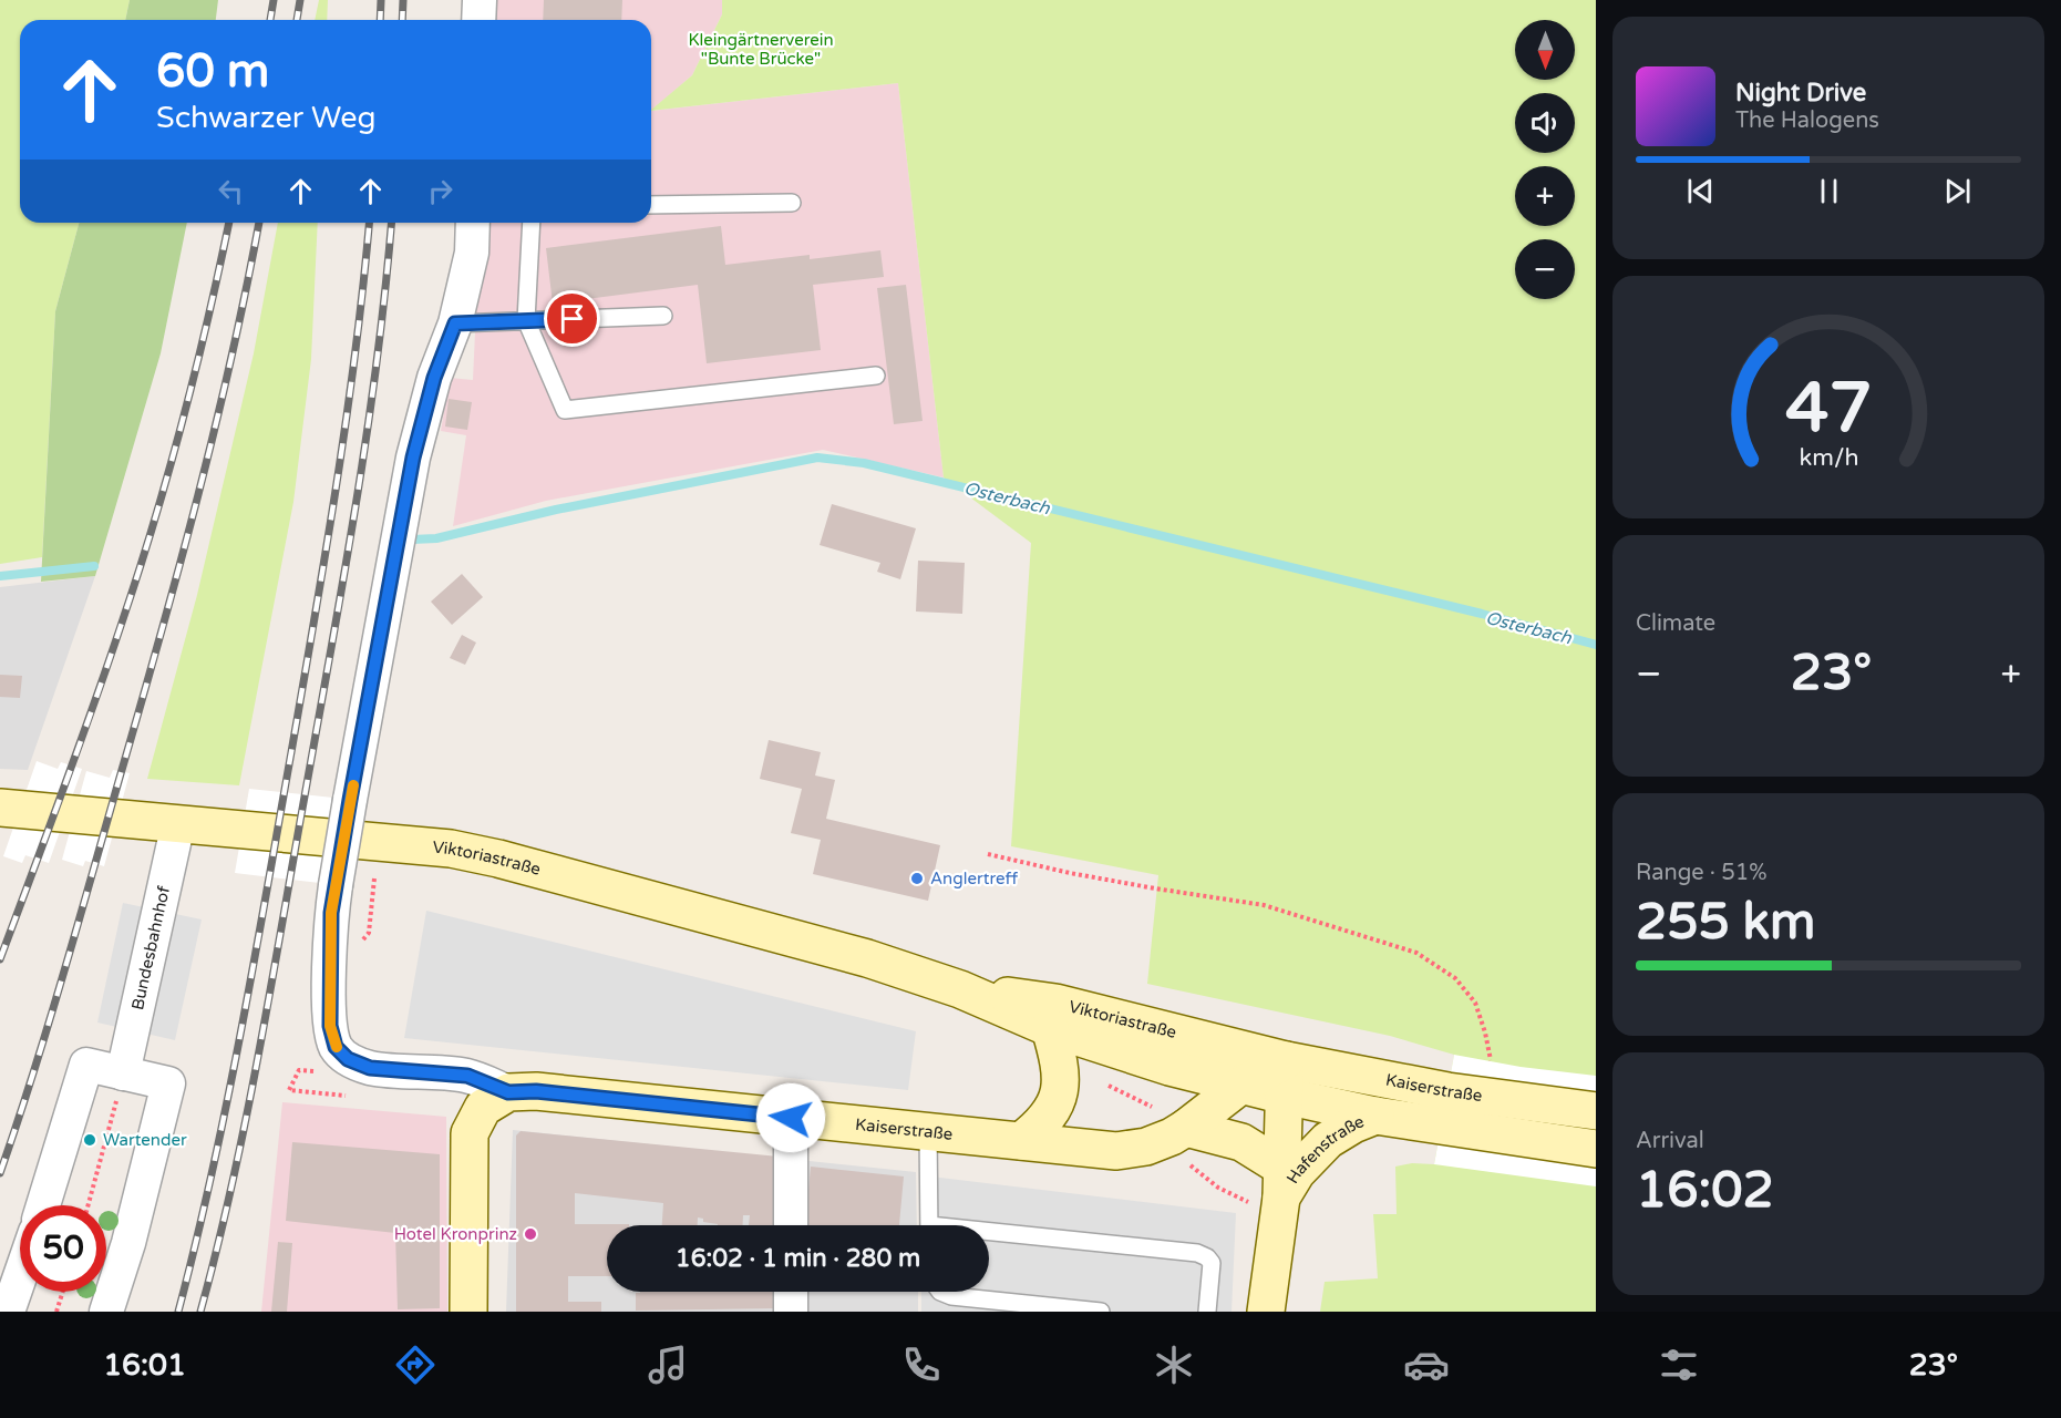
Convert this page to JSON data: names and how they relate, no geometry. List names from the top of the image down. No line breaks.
{"streets":{"main road":["Viktoriastraße","Kaiserstraße","Hafenstraße"],"street":["Bundesbahnhof"]},"crossings":[["Viktoriastraße","Bundesbahnhof"],["Viktoriastraße","Kaiserstraße"]],"water":["Osterbach"],"parks":["Kleingärtnerverein \"Bunte Brücke\""],"places":["Anglertreff","Wartender","Hotel Kronprinz"],"north":"bottom","page":{"map_buttons":["+","−"],"turn":["60 m","Schwarzer Weg"],"song":["Night Drive","The Halogens"],"tile":["Climate",["Range · 51%","255 km"],["Arrival","16:02"]],"heat":["−","23°","+"],"limit":"50","trip":"16:02 · 1 min · 280 m","tabs":["16:01","23°"],"gauge":["47","km/h"]}}
